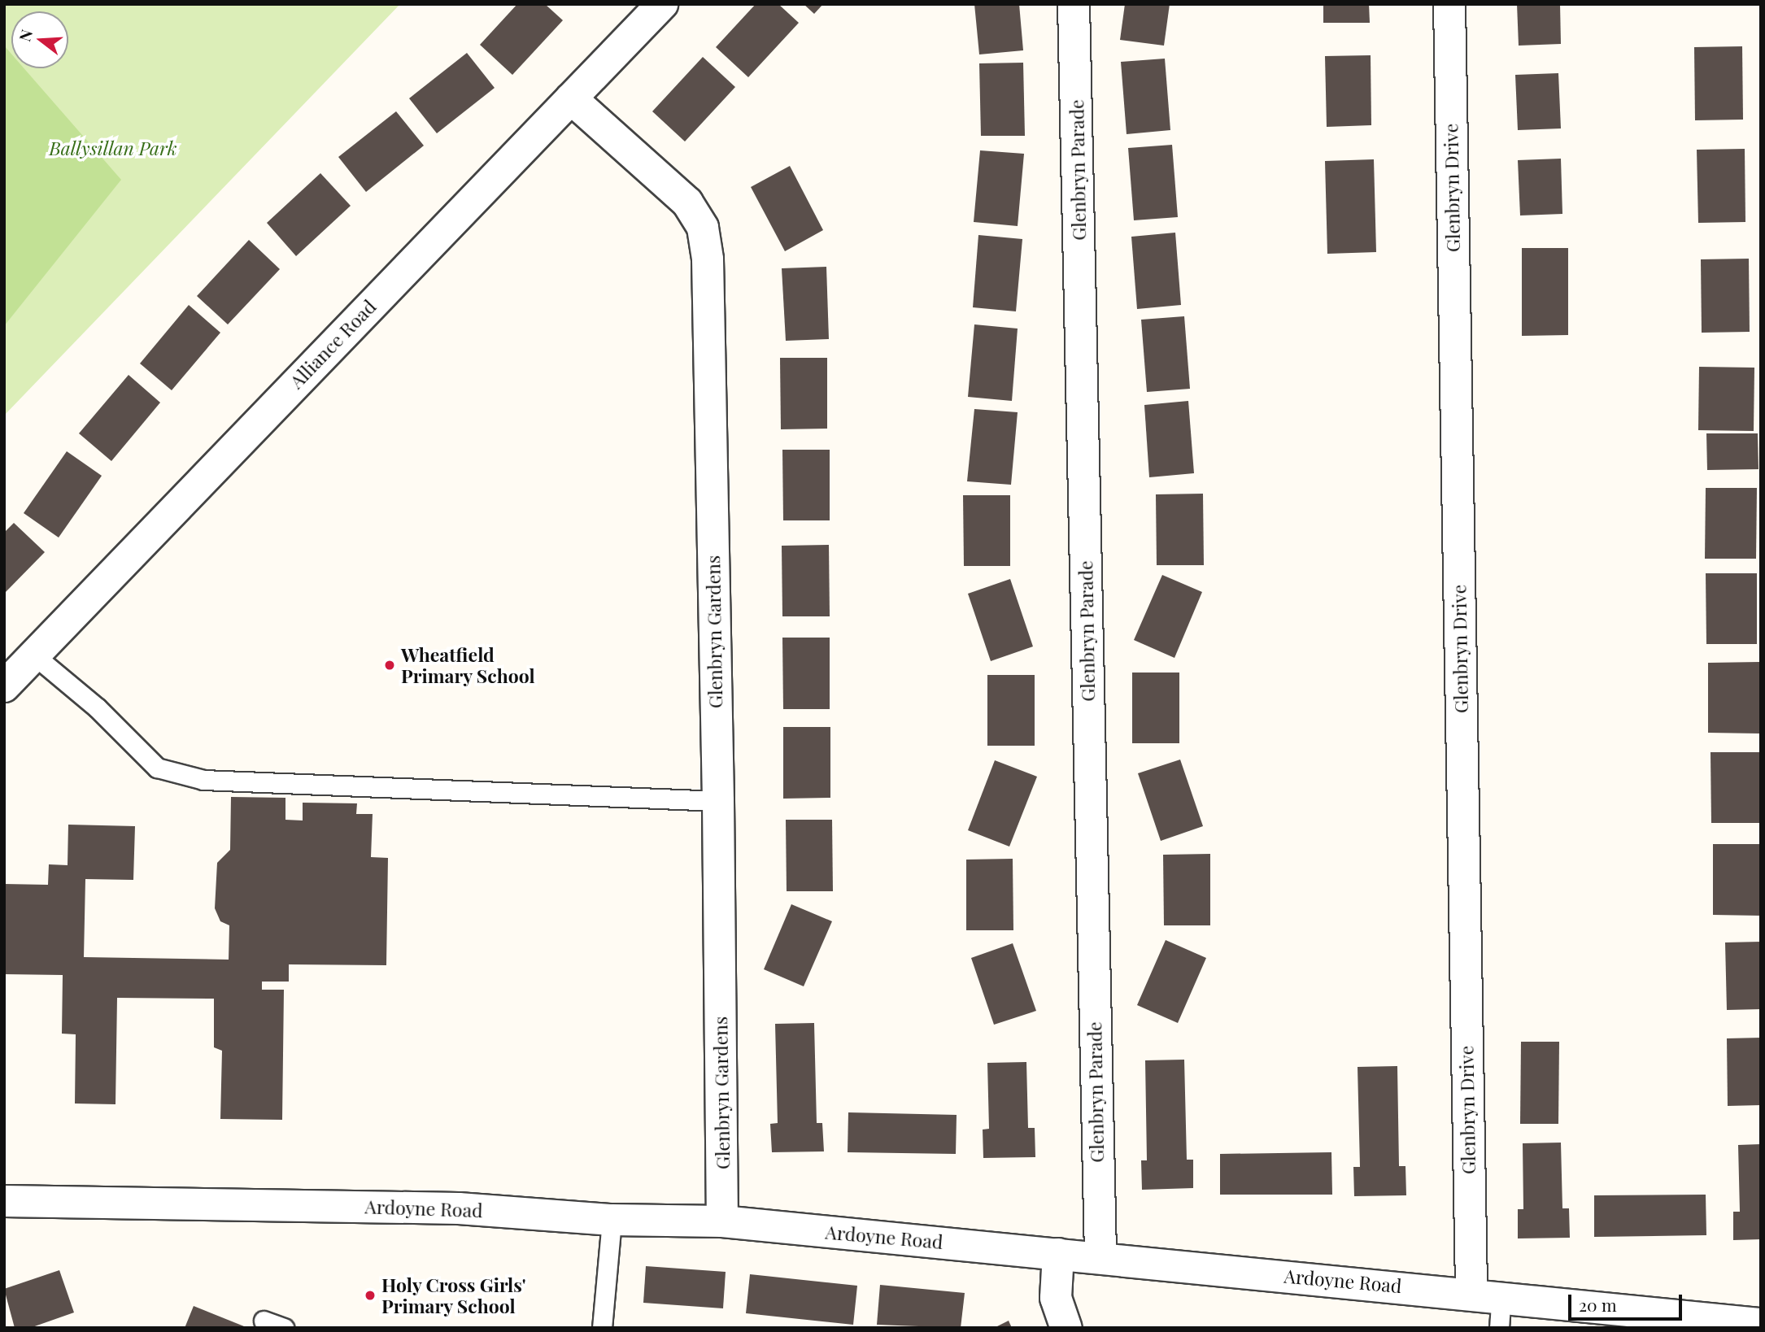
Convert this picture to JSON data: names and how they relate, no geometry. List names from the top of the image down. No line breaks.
{"streets":{"street":["Glenbryn Parade","Glenbryn Drive","Alliance Road","Glenbryn Gardens","Ardoyne Road"]},"crossings":[["Glenbryn Parade","Ardoyne Road"],["Glenbryn Drive","Ardoyne Road"],["Alliance Road","Glenbryn Gardens"],["Glenbryn Gardens","Ardoyne Road"]],"parks":["Ballysillan Park"],"places":["Wheatfield Primary School","Holy Cross Girls' Primary School"],"scale_bar":"20 m","north":"left"}
